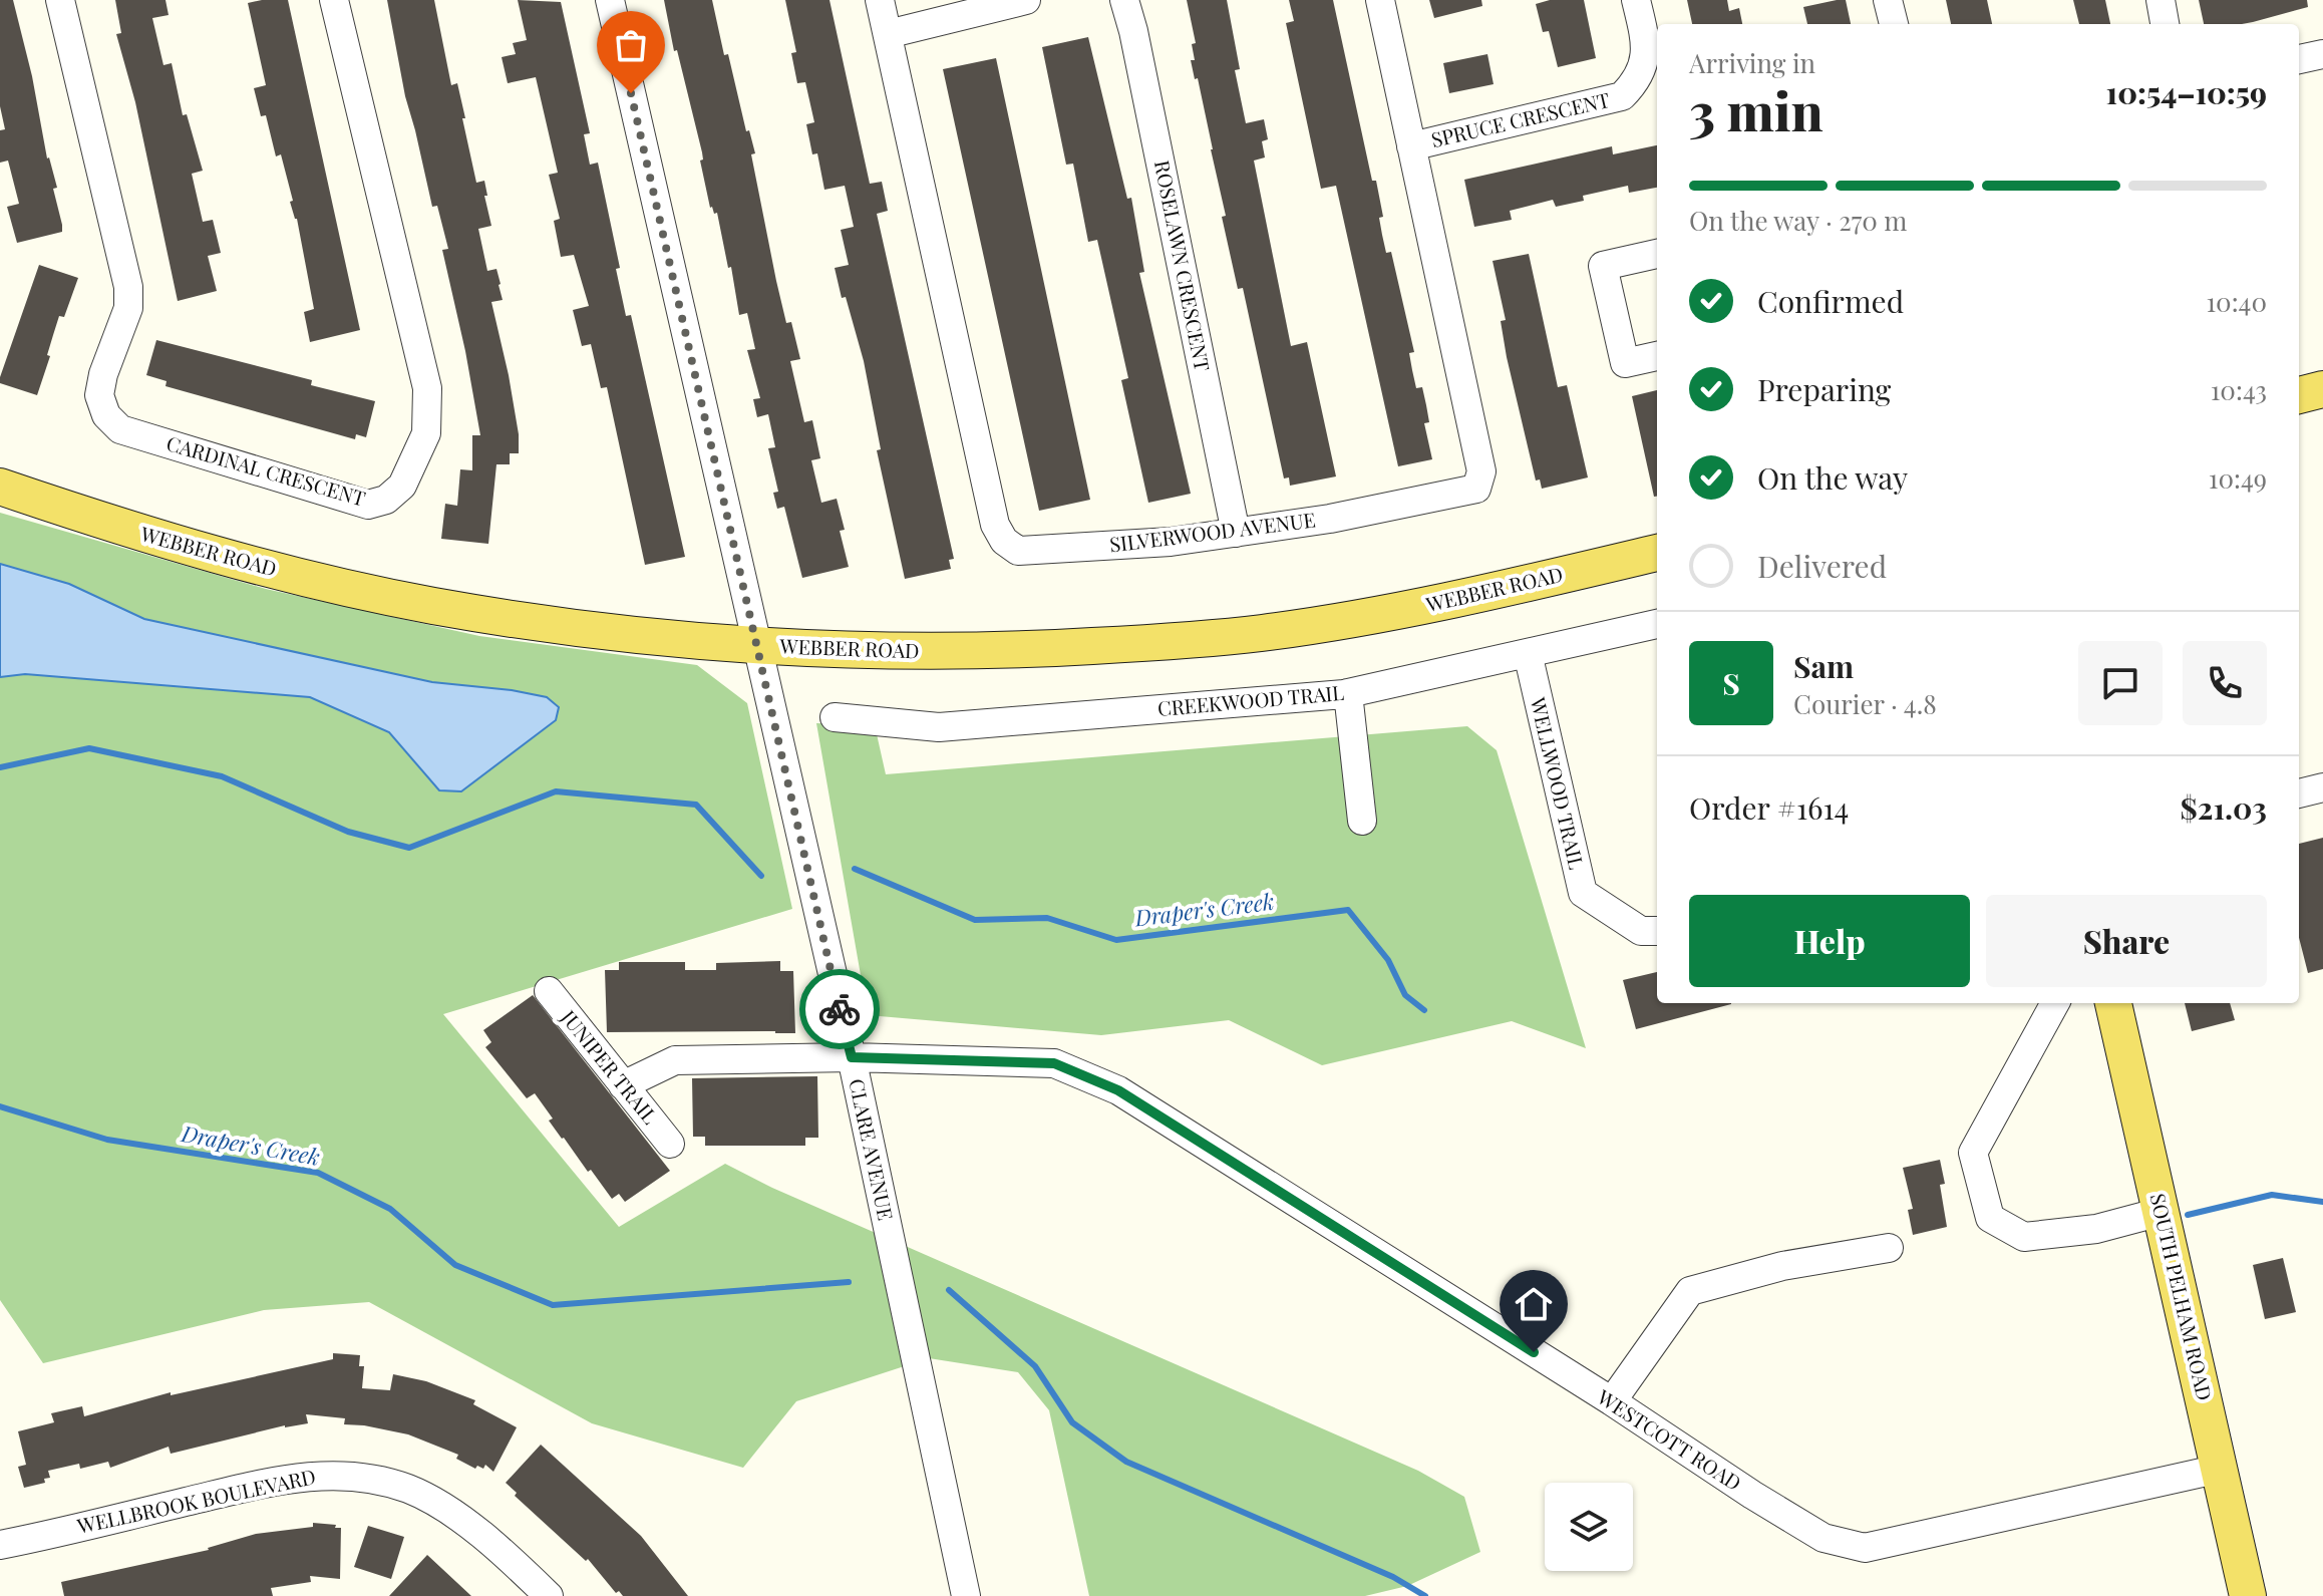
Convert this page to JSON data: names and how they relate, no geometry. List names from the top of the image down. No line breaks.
{"streets":{"main road":["WEBBER ROAD","SOUTH PELHAM ROAD"],"street":["SPRUCE CRESCENT","ROSELAWN CRESCENT","CARDINAL CRESCENT","SILVERWOOD AVENUE","CREEKWOOD TRAIL","WELLWOOD TRAIL","JUNIPER TRAIL","CLARE AVENUE","WESTCOTT ROAD","WELLBROOK BOULEVARD"]},"crossings":[["SPRUCE CRESCENT","SILVERWOOD AVENUE"],["ROSELAWN CRESCENT","SILVERWOOD AVENUE"],["WEBBER ROAD","CLARE AVENUE"],["CREEKWOOD TRAIL","WELLWOOD TRAIL"],["JUNIPER TRAIL","WESTCOTT ROAD"],["CLARE AVENUE","WESTCOTT ROAD"],["SOUTH PELHAM ROAD","WESTCOTT ROAD"]],"water":["Draper's Creek"],"page":{"heading":["3 min","Arriving in","10:54–10:59"],"panel":["Sam","Courier · 4.8","Order #1614","$21.03"],"bar":"On the way · 270 m","list":[["Confirmed","10:40"],["Preparing","10:43"],["On the way","10:49"],"Delivered"],"round":"S","buttons":["Help","Share"]}}
